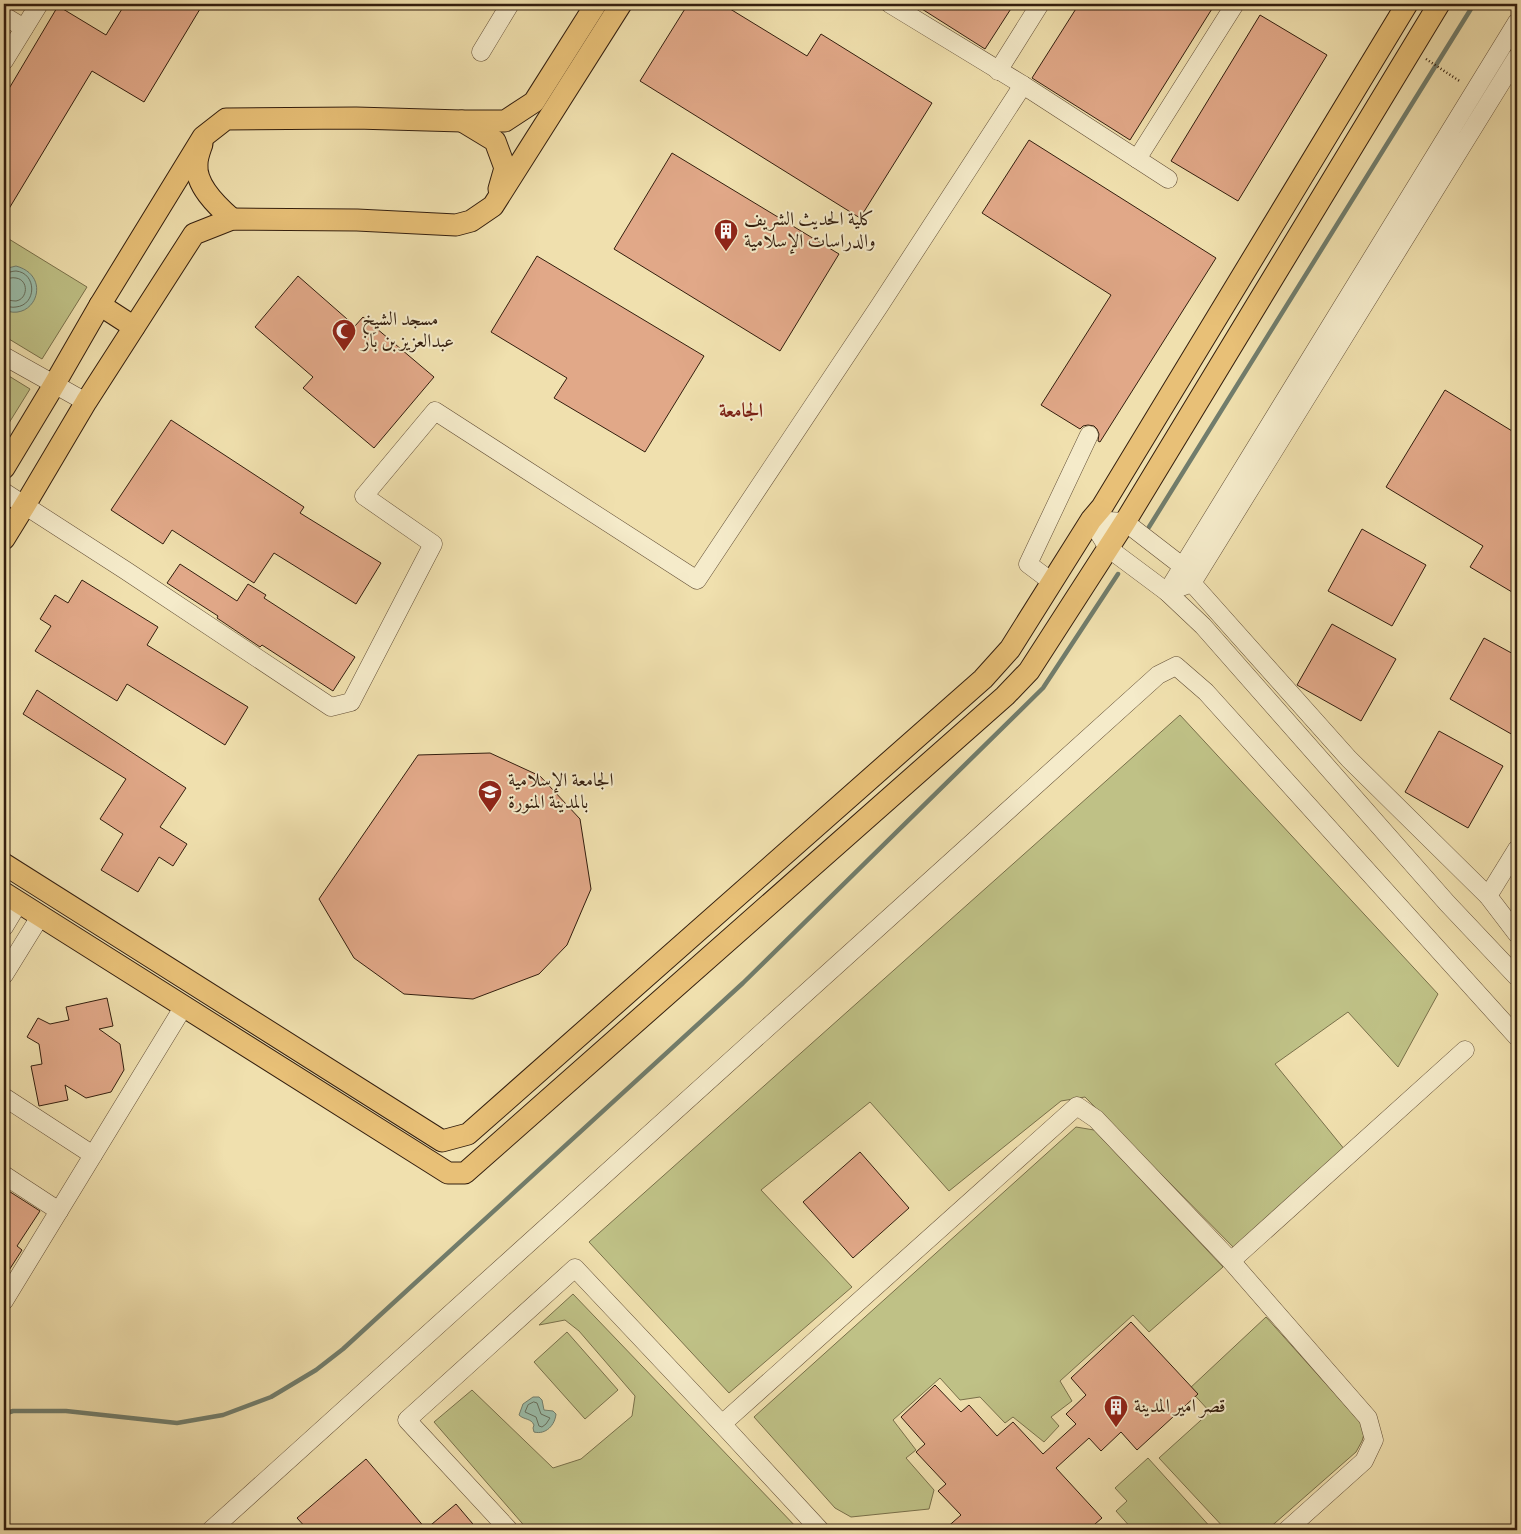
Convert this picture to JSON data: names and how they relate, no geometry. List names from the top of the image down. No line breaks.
{"districts":["الجامعة"],"places":{"building":["كلية الحديث الشريف والدراسات الإسلامية","قصر امير المدينة"],"mosque":["مسجد الشيخ عبدالعزيز بن باز"],"school or university":["الجامعة الإسلامية بالمدينة المنورة"]}}
